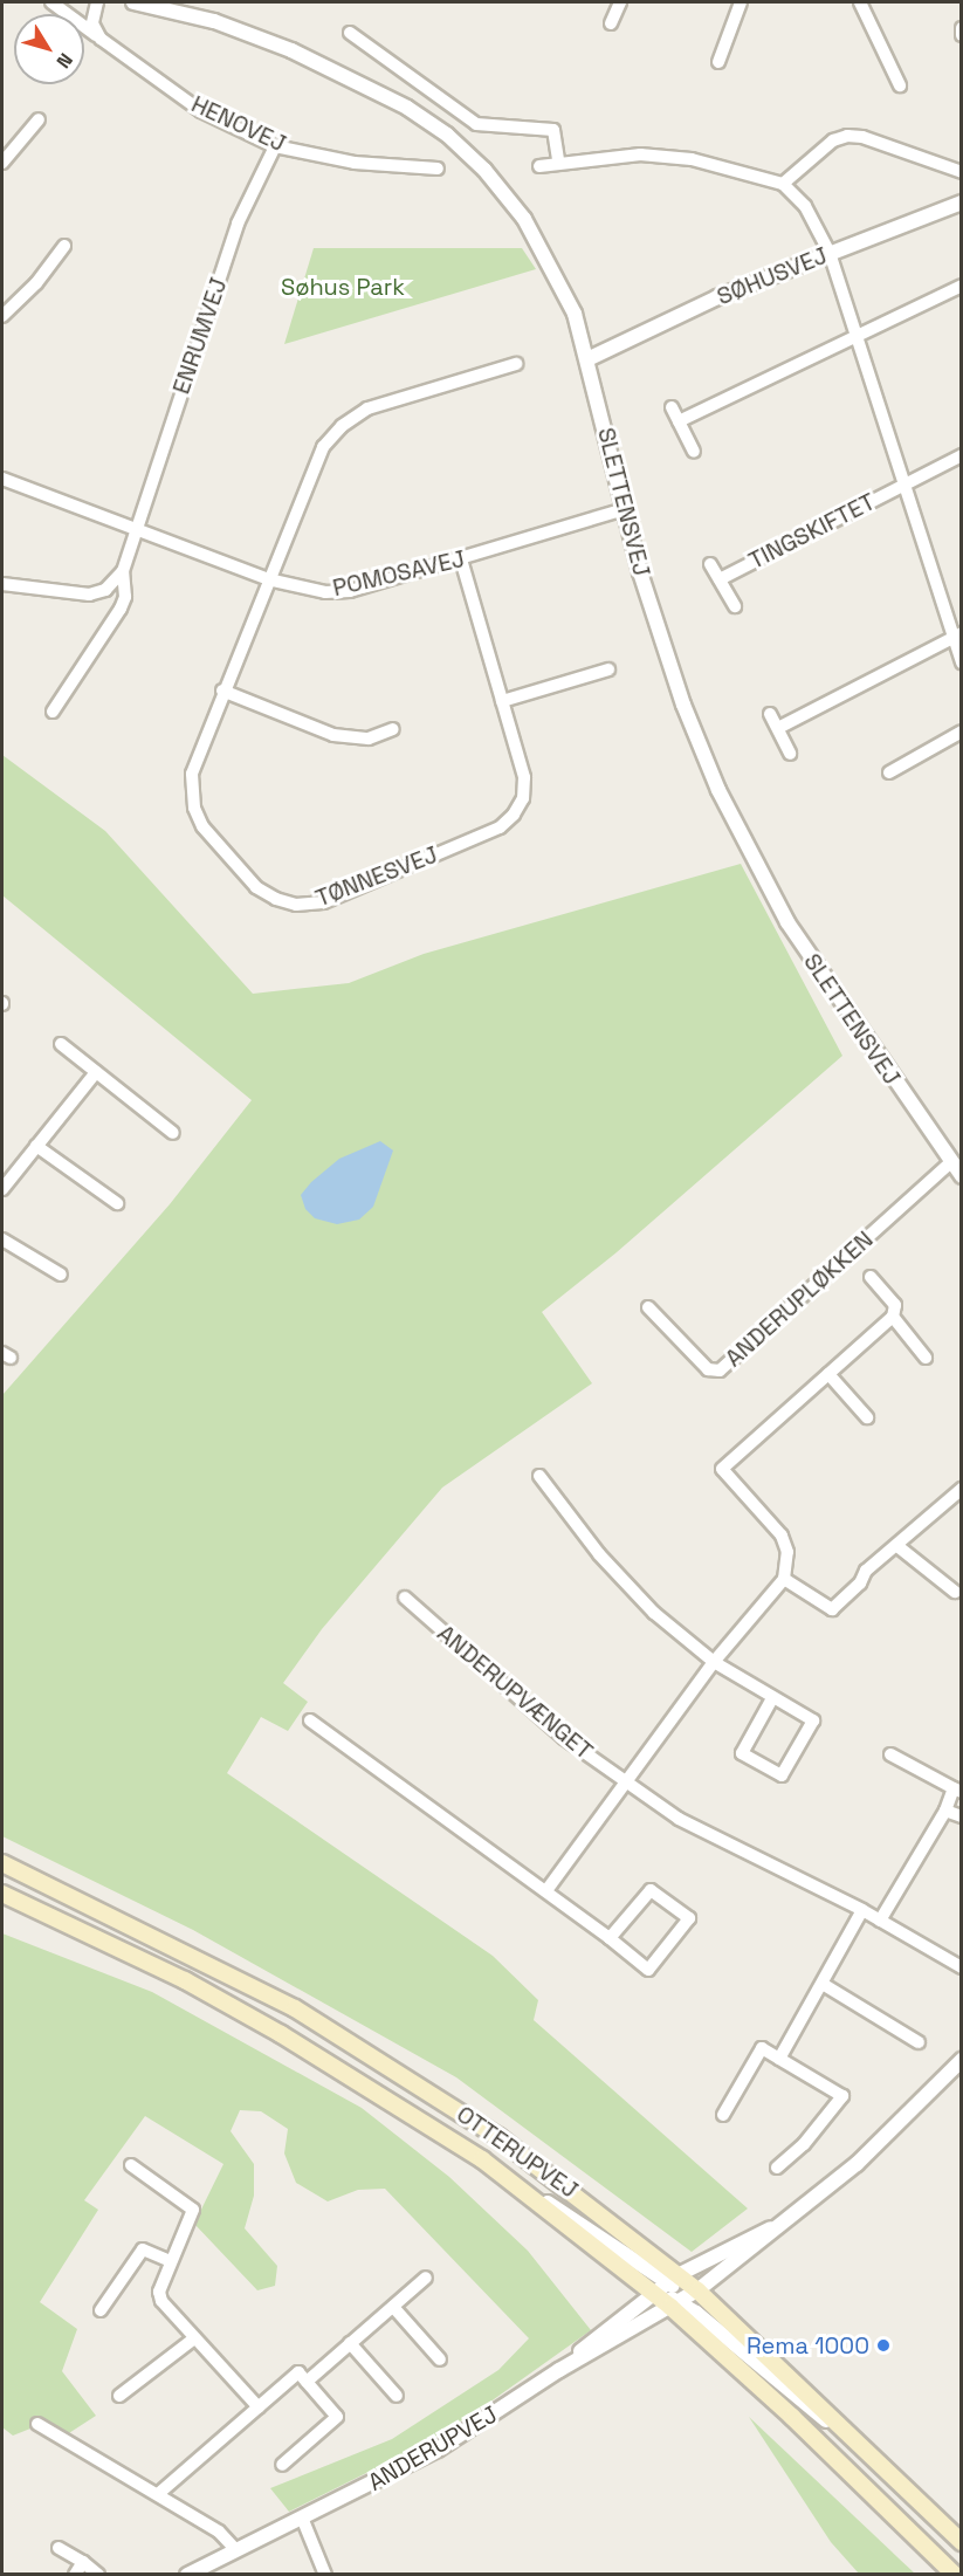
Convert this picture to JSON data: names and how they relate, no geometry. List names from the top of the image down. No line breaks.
{"streets":{"main road":["OTTERUPVEJ"],"street":["HENOVEJ","SØHUSVEJ","ENRUMVEJ","SLETTENSVEJ","TINGSKIFTET","POMOSAVEJ","TØNNESVEJ","ANDERUPLØKKEN","ANDERUPVÆNGET","ANDERUPVEJ"]},"crossings":[["HENOVEJ","ENRUMVEJ"],["SØHUSVEJ","SLETTENSVEJ"],["SØHUSVEJ","TINGSKIFTET"],["ENRUMVEJ","POMOSAVEJ"],["SLETTENSVEJ","POMOSAVEJ"],["SLETTENSVEJ","ANDERUPLØKKEN"],["POMOSAVEJ","TØNNESVEJ"],["OTTERUPVEJ","ANDERUPVEJ"]],"parks":["Søhus Park"],"places":["Rema 1000"],"north":"bottom right"}
